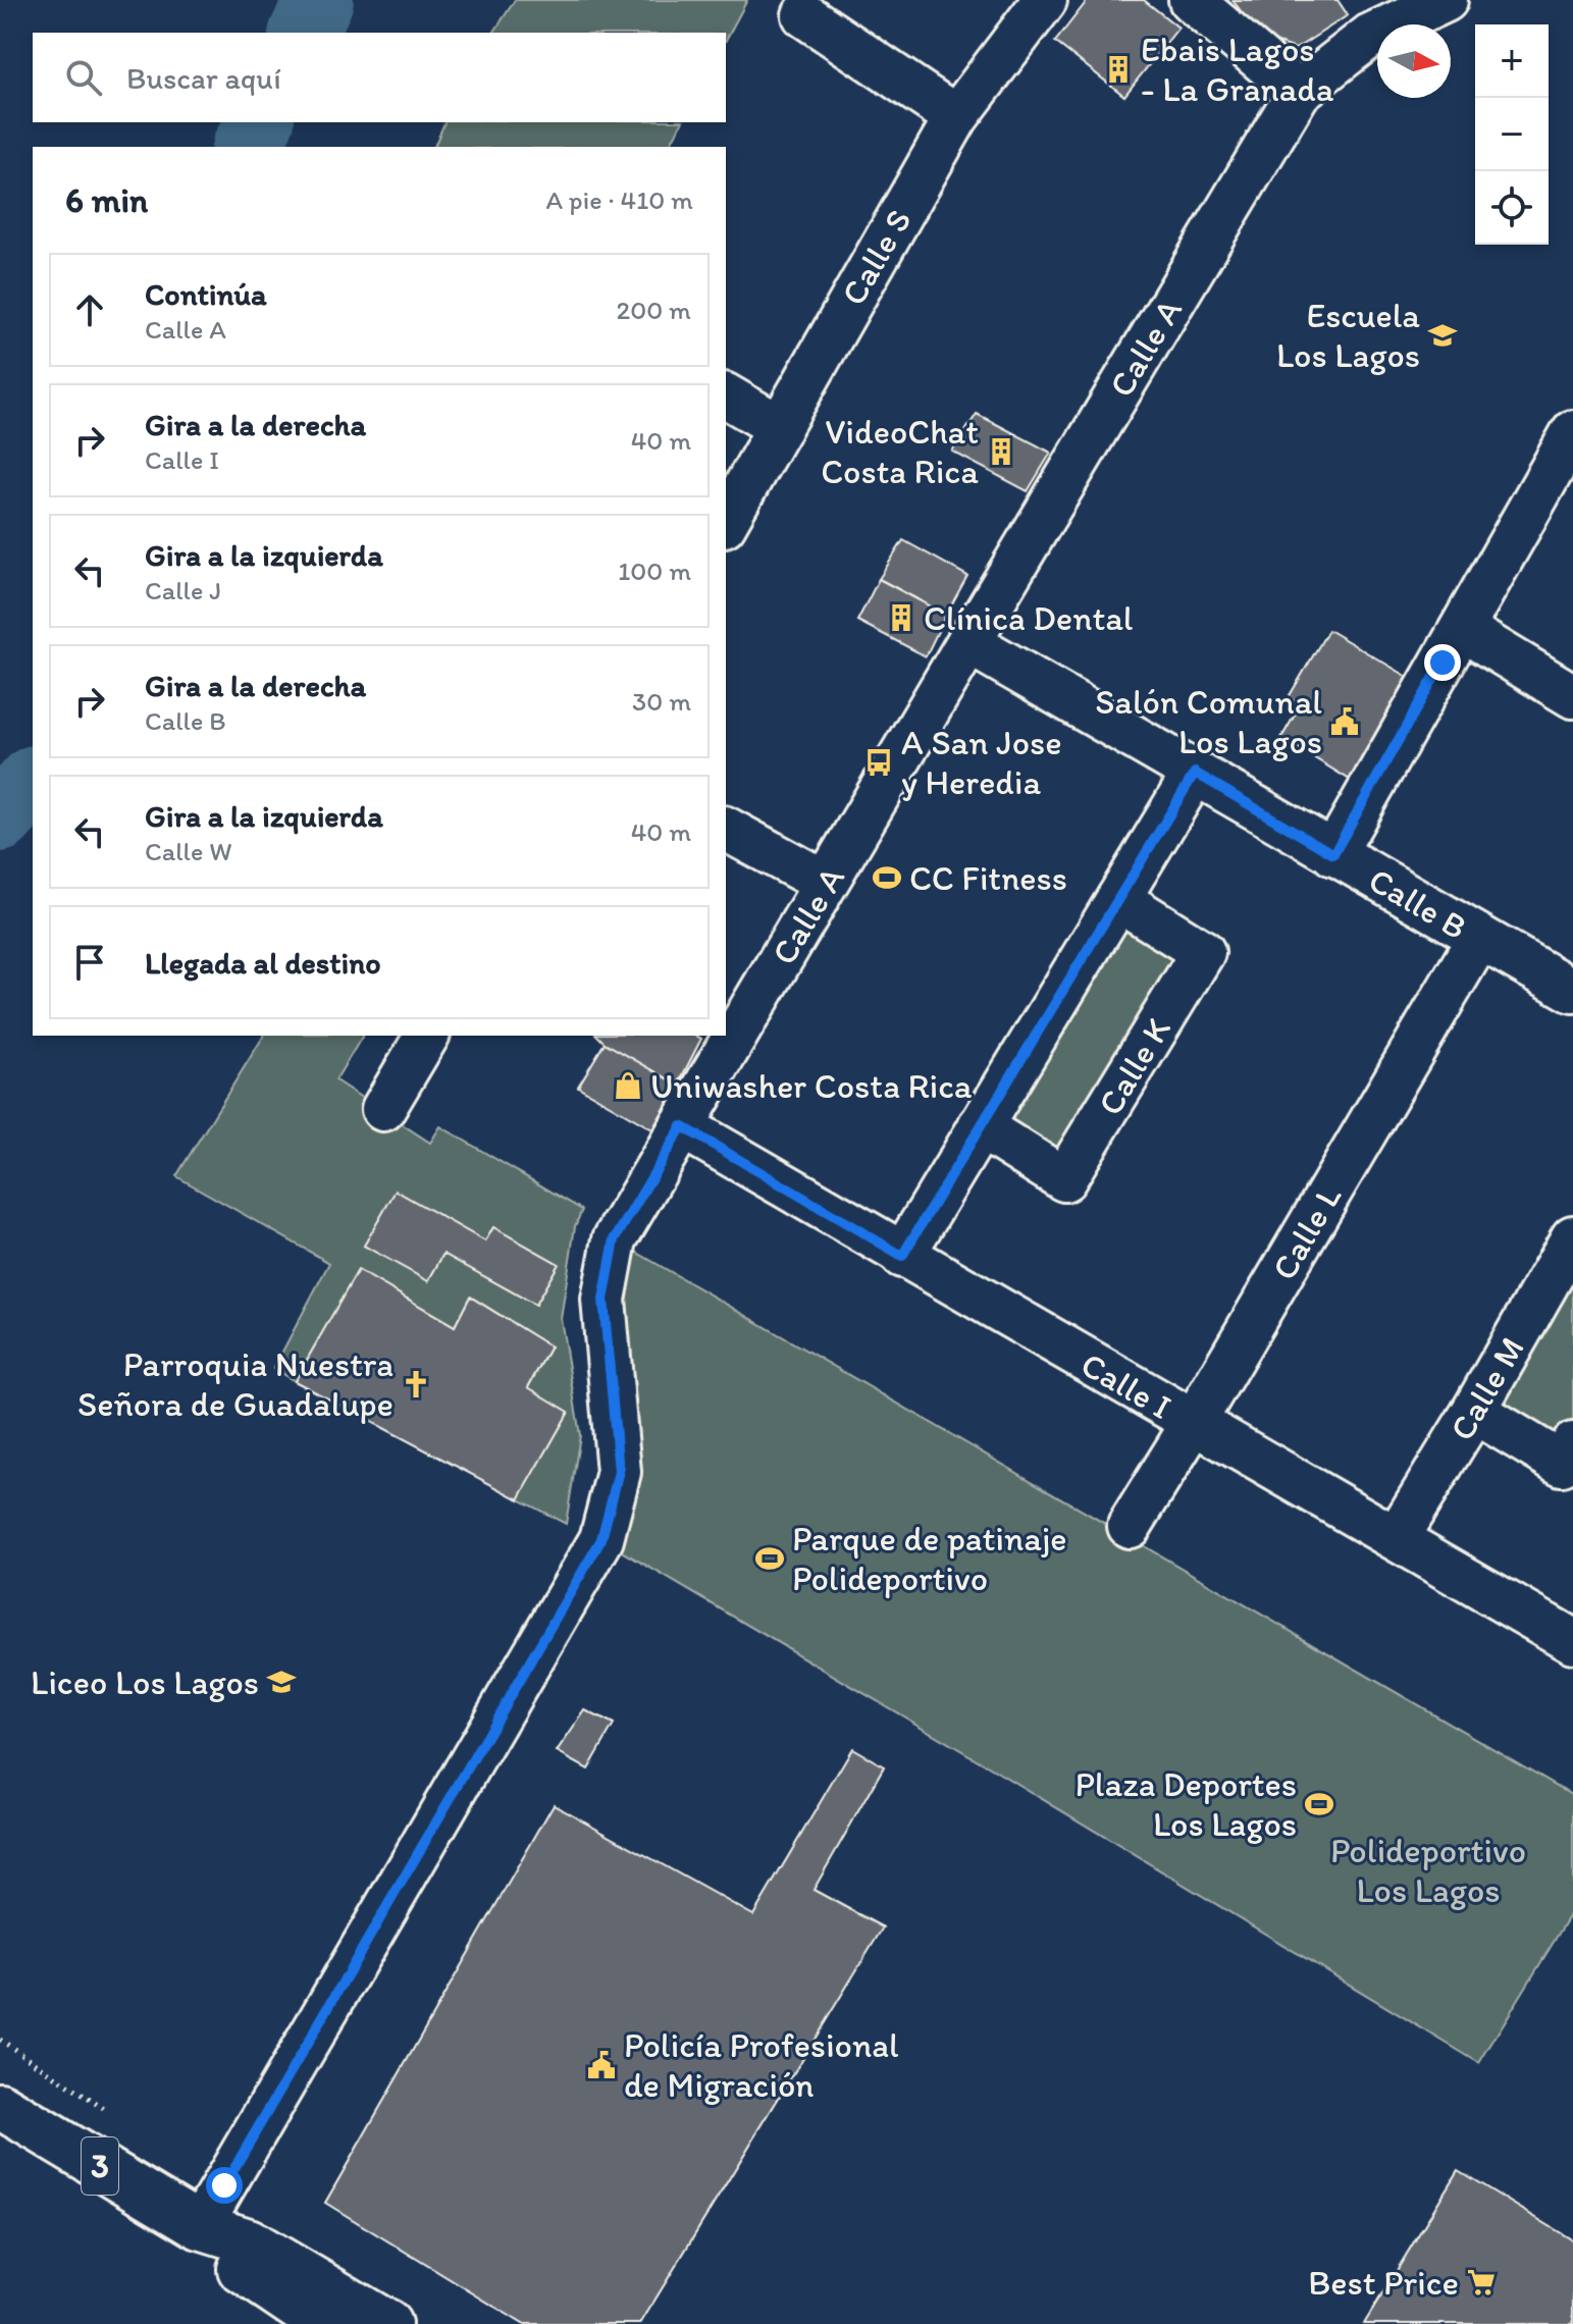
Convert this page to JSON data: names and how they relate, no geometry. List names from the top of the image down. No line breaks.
{"streets":{"main road":["3"],"street":["Calle S","Calle A","Calle B","Calle K","Calle L","Calle I","Calle M"]},"crossings":[["Calle A","Calle B"],["Calle A","Calle I"],["Calle A","3"],["Calle B","Calle L"],["Calle L","Calle I"],["Calle I","Calle M"]],"parks":["Polideportivo Los Lagos"],"places":{"building":["Ebais Lagos - La Granada","VideoChat Costa Rica","Clínica Dental"],"school or university":["Escuela Los Lagos","Liceo Los Lagos"],"public building":["Salón Comunal Los Lagos","Policía Profesional de Migración"],"bus stop":["A San Jose y Heredia"],"sports":["CC Fitness","Parque de patinaje Polideportivo","Plaza Deportes Los Lagos"],"shop":["Uniwasher Costa Rica"],"church":["Parroquia Nuestra Señora de Guadalupe"],"supermarket":["Best Price"]},"north":"right","page":{"map_buttons":["+","−"],"search":"Buscar aquí","heading":["6 min","A pie · 410 m"],"list":[["Continúa","Calle A","200 m"],["Gira a la derecha","Calle I","40 m"],["Gira a la izquierda","Calle J","100 m"],["Gira a la derecha","Calle B","30 m"],["Gira a la izquierda","Calle W","40 m"],"Llegada al destino"]}}
